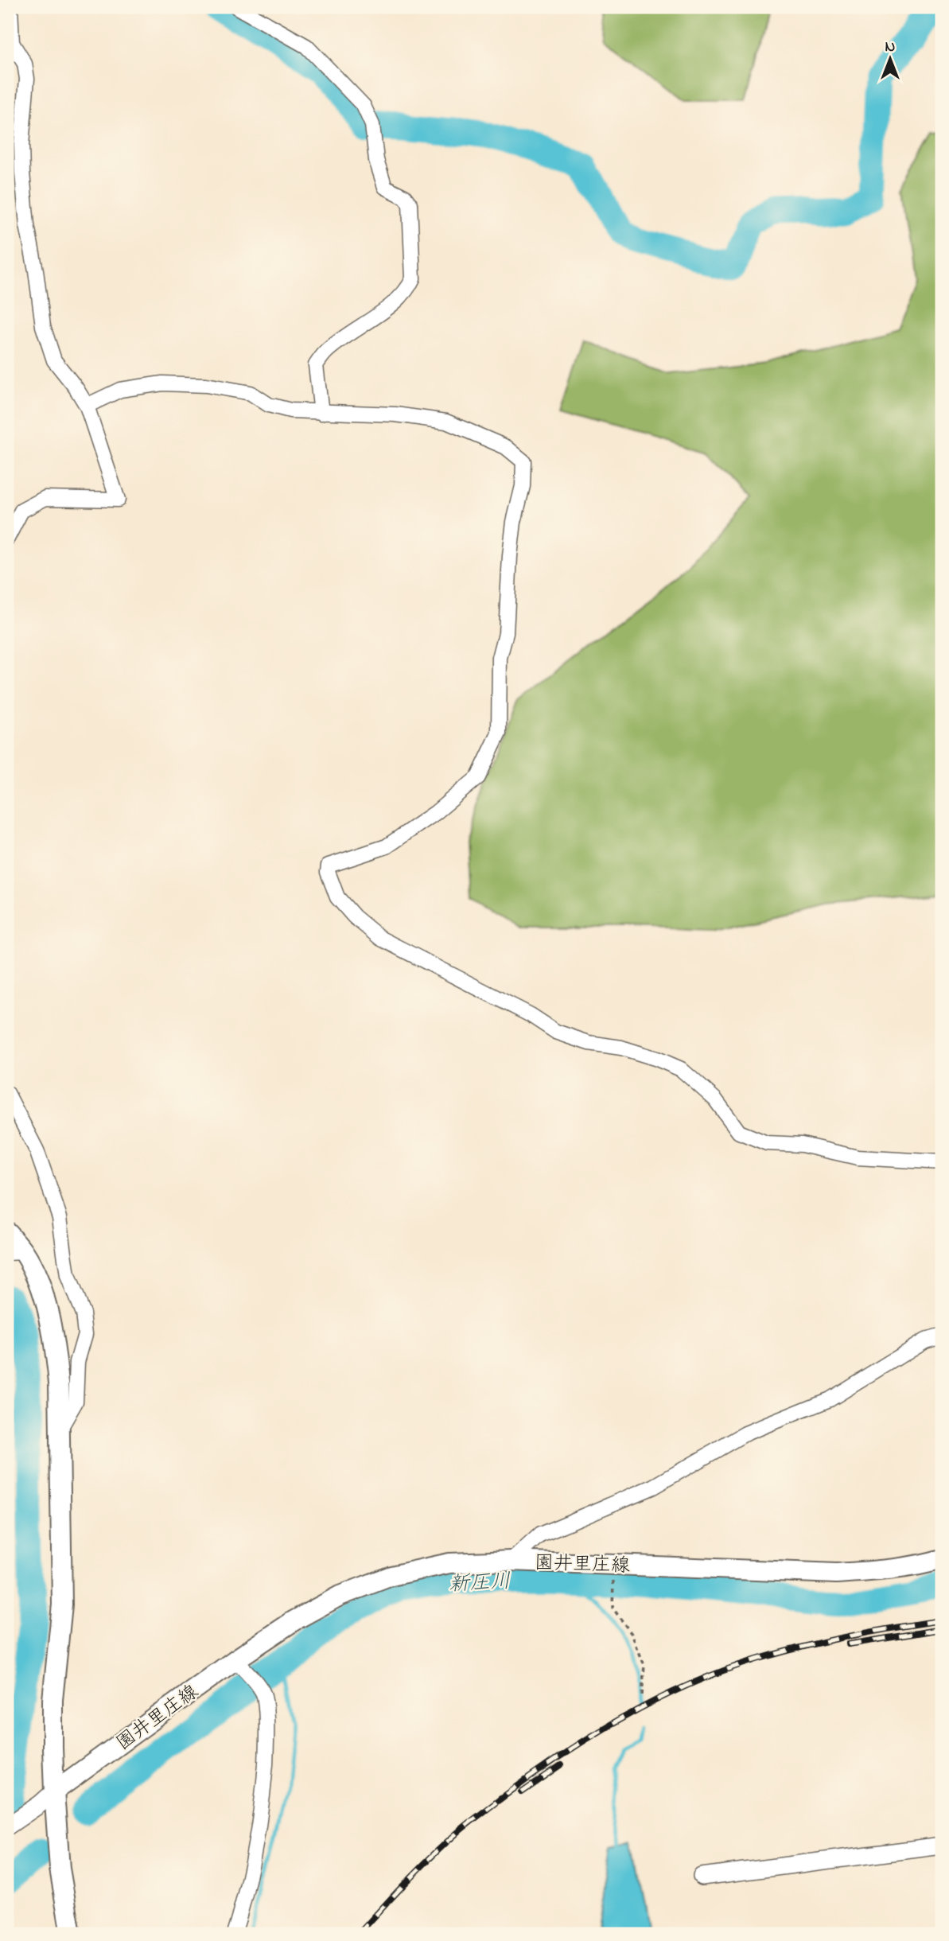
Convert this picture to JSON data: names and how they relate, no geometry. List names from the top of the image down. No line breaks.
{"streets":{"main road":["園井里庄線"]},"water":["新圧川"],"north":"top"}
